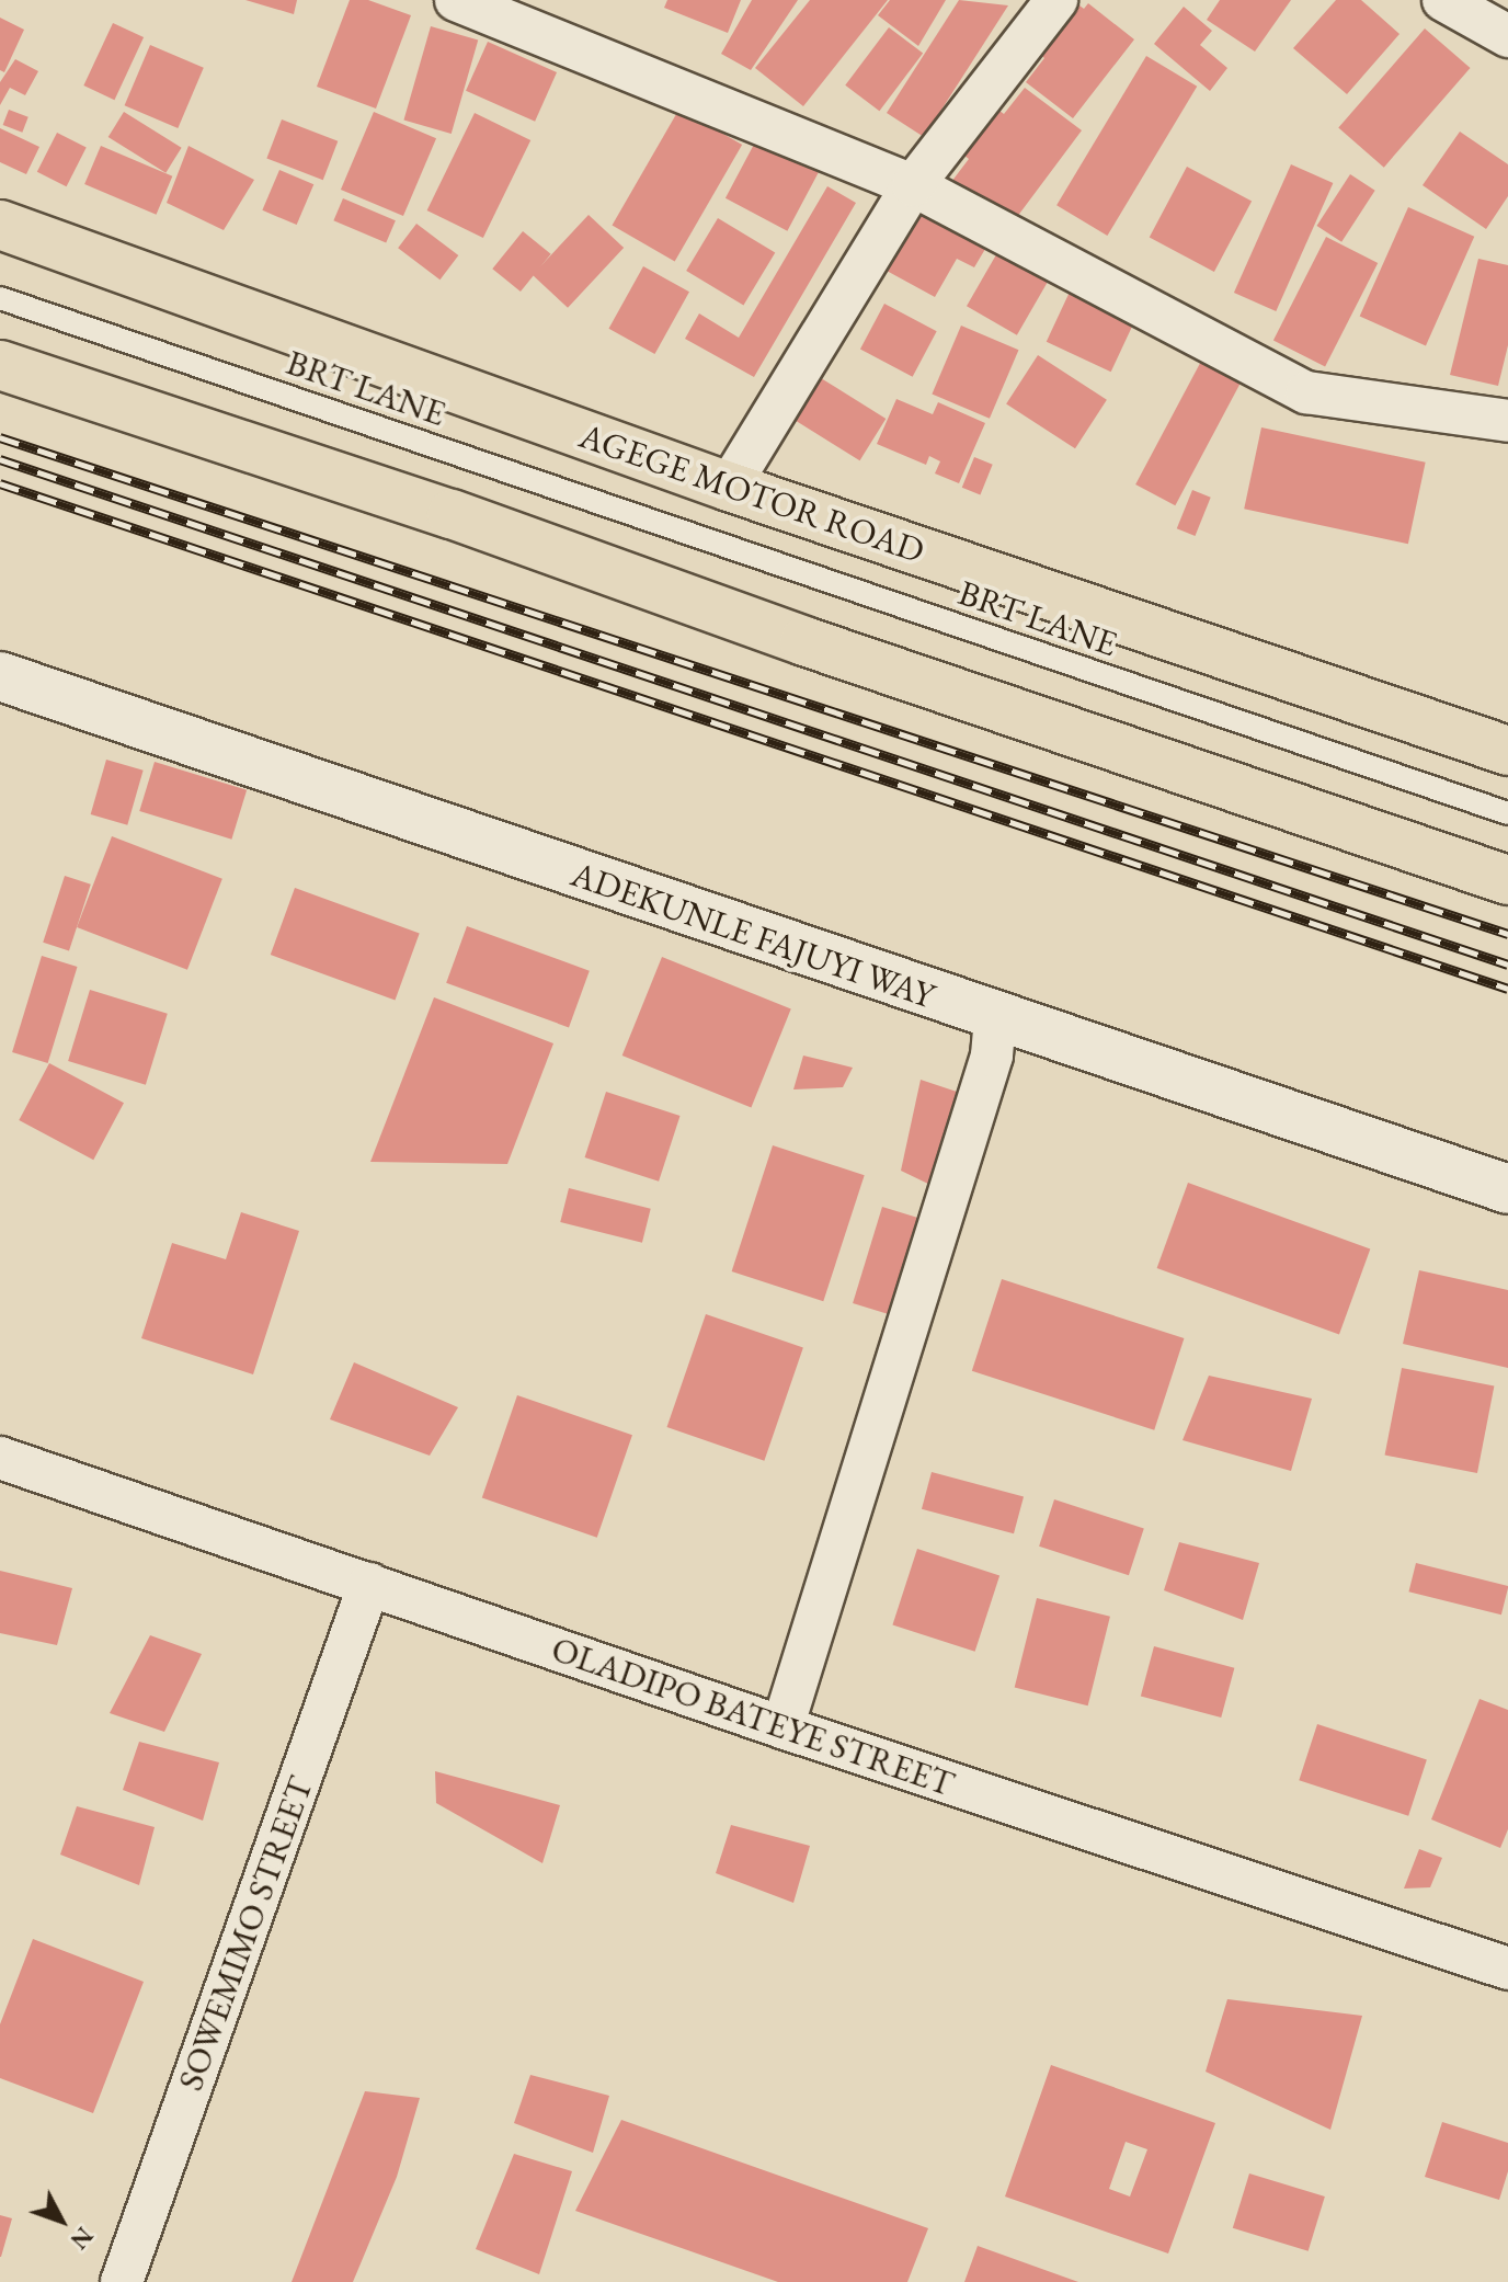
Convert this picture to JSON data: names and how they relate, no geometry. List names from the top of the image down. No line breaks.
{"streets":{"highway":["AGEGE MOTOR ROAD"],"street":["ADEKUNLE FAJUYI WAY","OLADIPO BATEYE STREET","SOWEMIMO STREET"],"lane":["BRT LANE"]},"crossings":[["OLADIPO BATEYE STREET","SOWEMIMO STREET"]],"north":"bottom right"}
